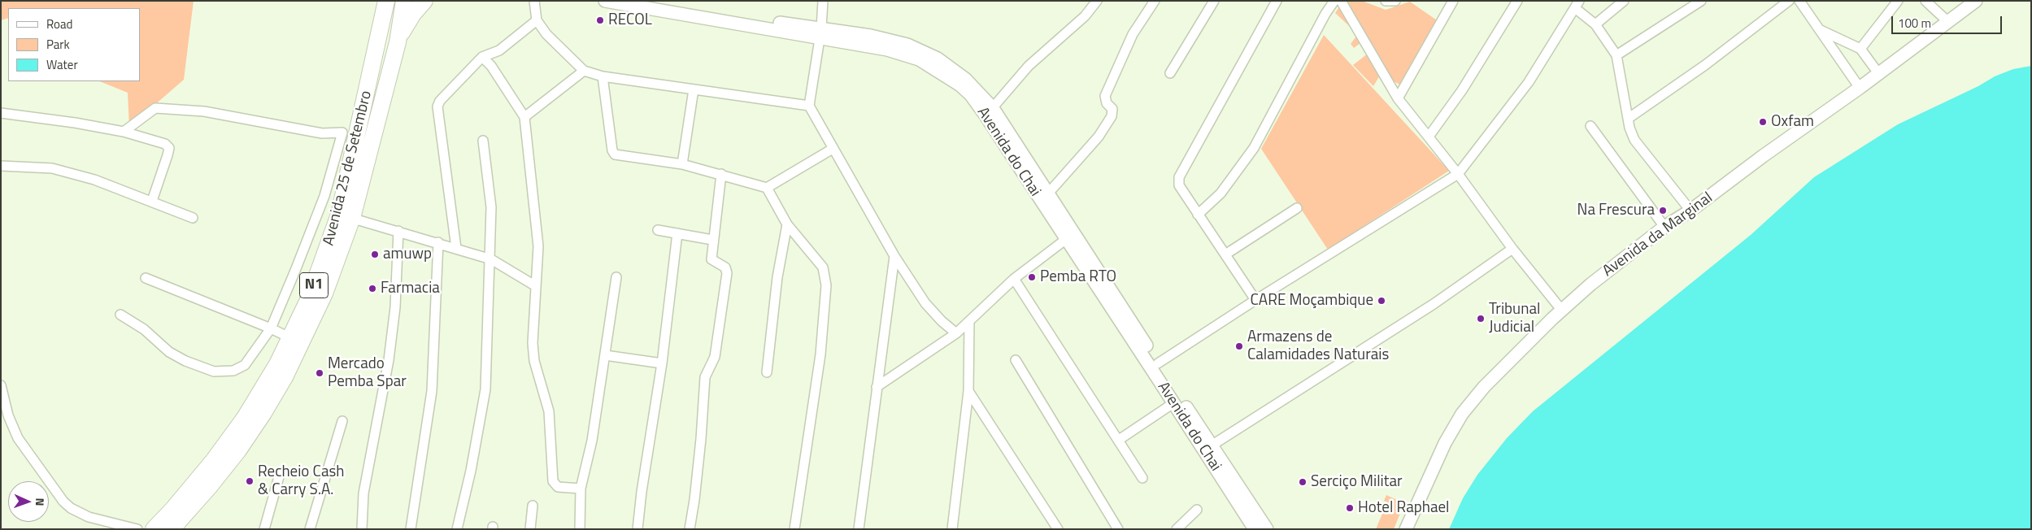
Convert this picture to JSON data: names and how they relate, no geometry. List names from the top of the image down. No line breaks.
{"streets":{"highway":["Avenida 25 de Setembro","N1"],"main road":["Avenida do Chai","Avenida da Marginal"]},"places":["RECOL","Oxfam","Na Frescura","amuwp","Pemba RTO","Farmacia","CARE Moçambique","Tribunal Judicial","Armazens de Calamidades Naturais","Mercado Pemba Spar","Recheio Cash & Carry S.A.","Serciço Militar","Hotel Raphael"],"legend":["Road","Park","Water"],"scale_bar":"100 m","north":"right"}
